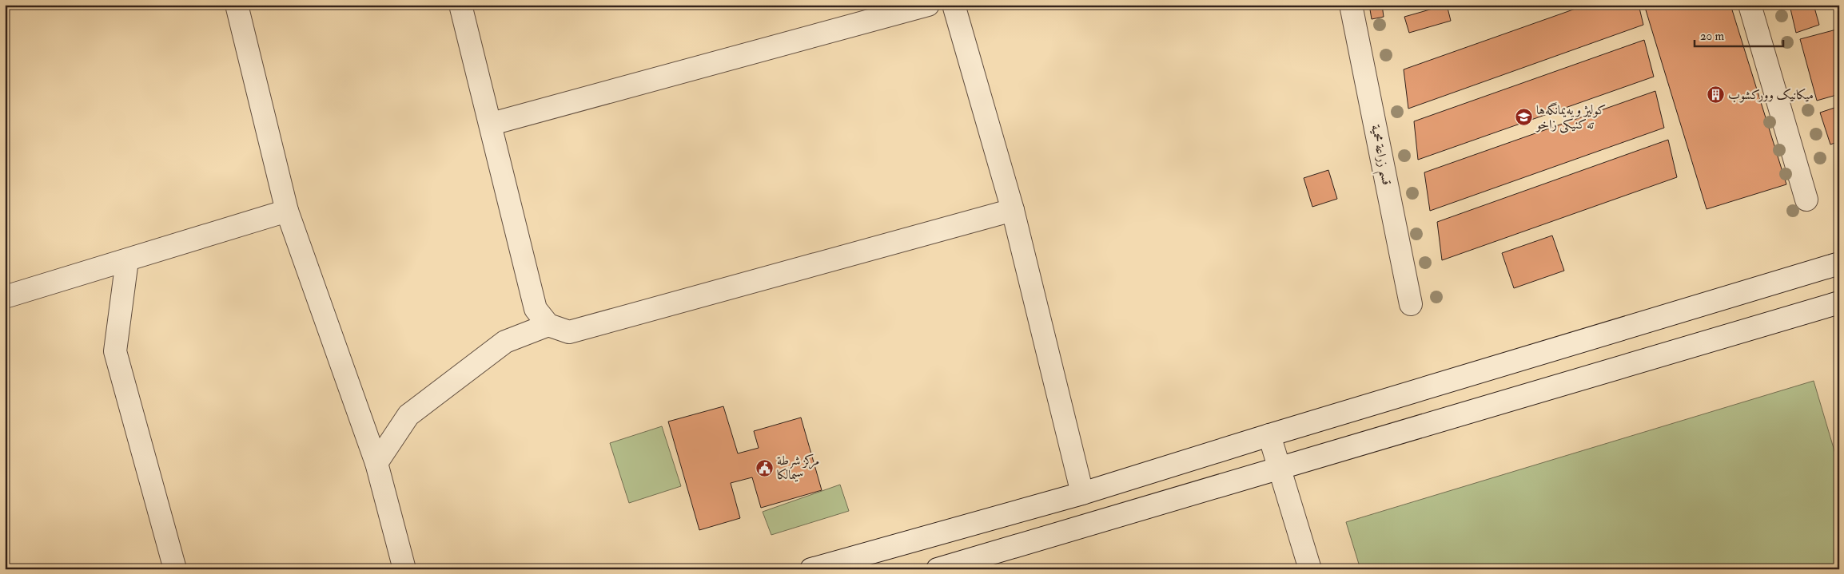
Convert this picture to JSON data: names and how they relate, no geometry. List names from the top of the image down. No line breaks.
{"streets":{"street":["قسم زراعة محمية"]},"places":{"building":["میکانیک وورکشوب"],"school or university":["كوليژ و په‌يمانگه‌ها ته‌كنيكى زاخو"],"public building":["مركز شرطة سيمالكا"]},"scale_bar":"20 m"}
